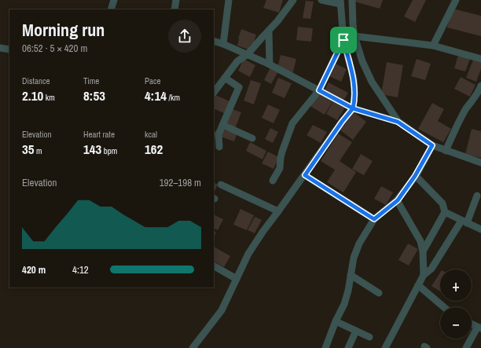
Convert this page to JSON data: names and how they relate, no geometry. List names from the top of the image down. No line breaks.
{"page":{"heading":["Morning run","06:52 · 5 × 420 m"],"stats":[["Distance","2.10 km"],["Time","8:53"],["Pace","4:14 /km"],["Elevation","35 m"],["Heart rate","143 bpm"],["kcal","162"]],"chart":["Elevation","192–198 m"],"list":[{"name":"420 m","note":"4:12"}],"map_buttons":["+","−"]}}
